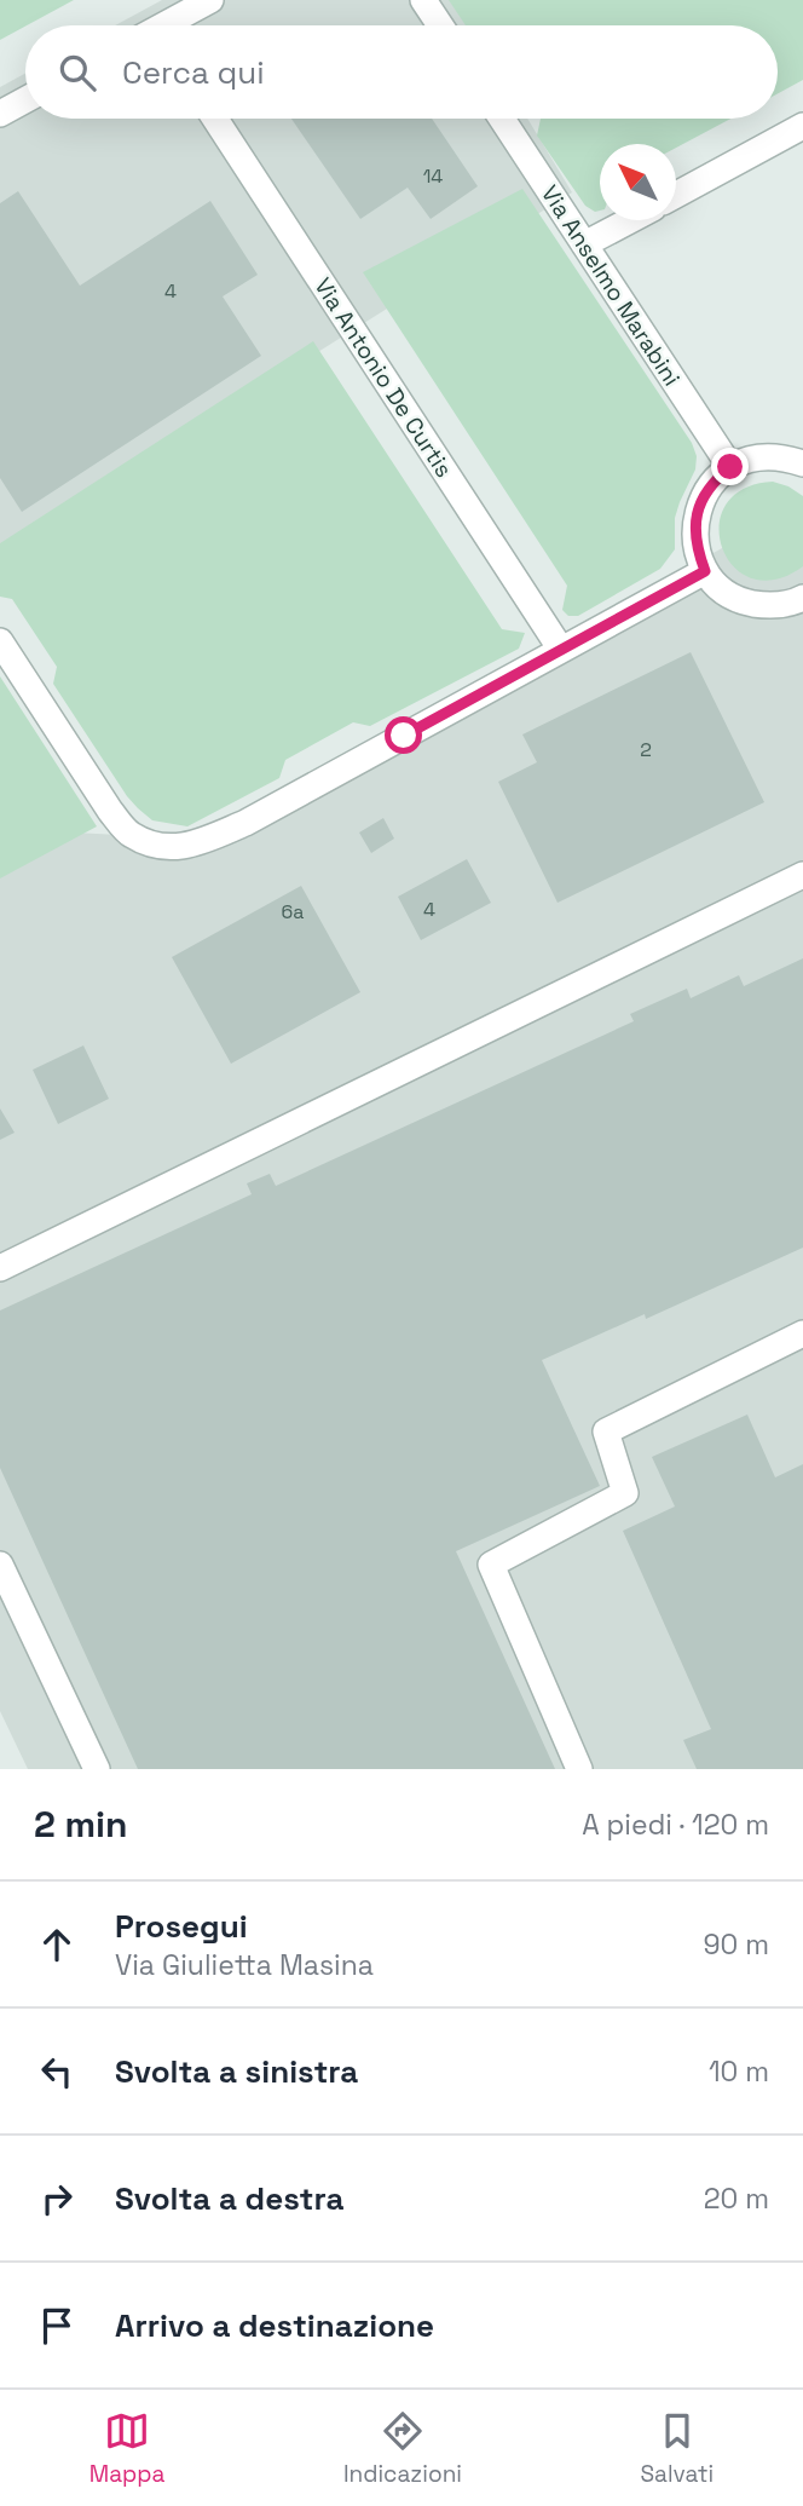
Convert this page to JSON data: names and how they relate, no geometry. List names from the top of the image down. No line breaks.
{"streets":{"street":["Via Anselmo Marabini","Via Antonio De Curtis"]},"house_numbers":["14","4","2","4","6a"],"north":"top left","page":{"search":"Cerca qui","heading":["2 min","A piedi · 120 m"],"list":[["Prosegui","Via Giulietta Masina","90 m"],["Svolta a sinistra","10 m"],["Svolta a destra","20 m"],"Arrivo a destinazione"],"nav":["Mappa","Indicazioni","Salvati"]}}
